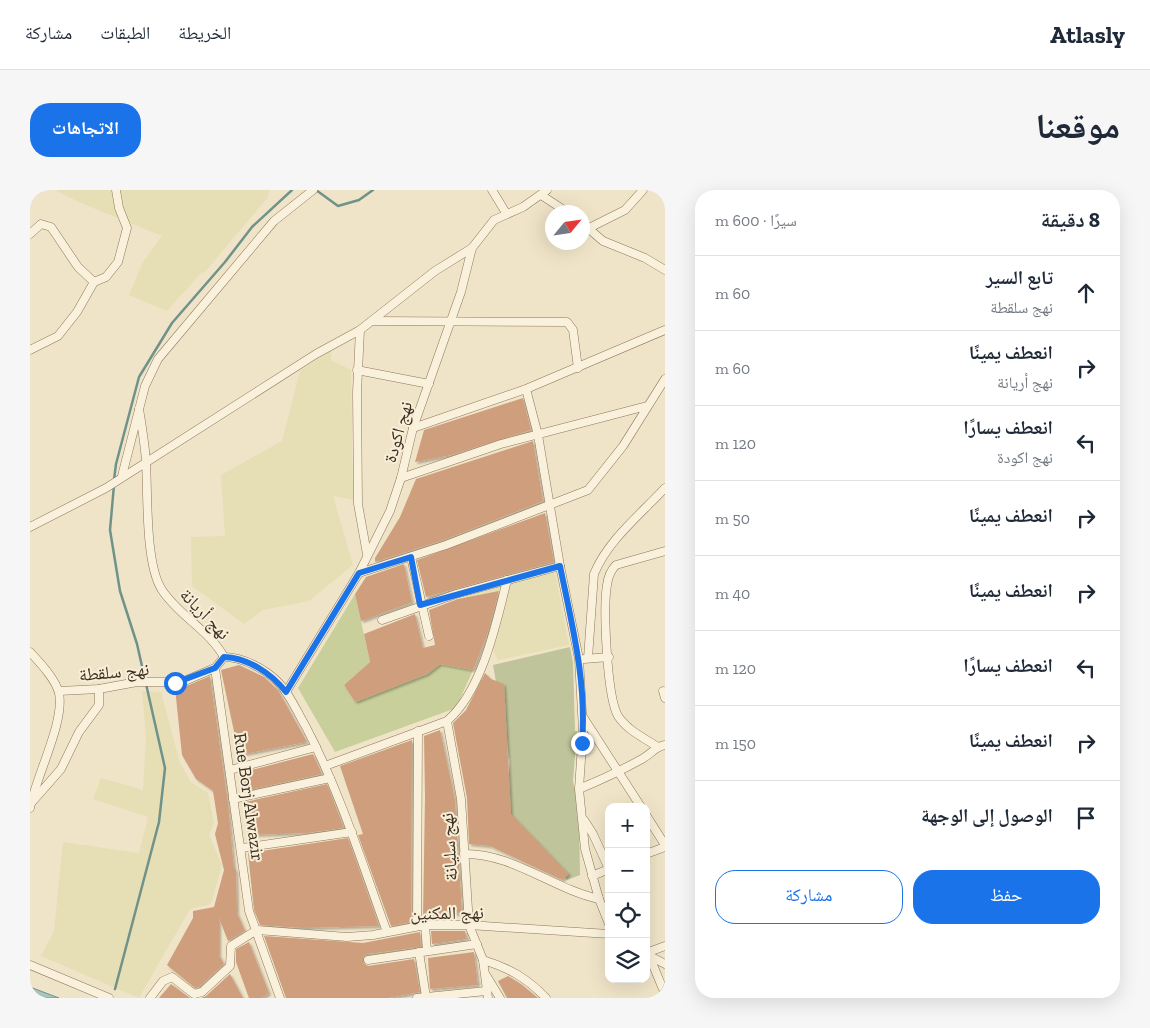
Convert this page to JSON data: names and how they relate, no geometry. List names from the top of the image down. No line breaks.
{"streets":{"street":["نهج اكودة","نهج أريانة","نهج سلقطة","Rue Borj Alwazir","نهج سليانة","نهج المكنين"]},"crossings":[["نهج اكودة","نهج أريانة"],["نهج أريانة","نهج المكنين"],["نهج سلقطة","Rue Borj Alwazir"],["Rue Borj Alwazir","نهج المكنين"],["نهج سليانة","نهج المكنين"]],"north":"top right","page":{"header":"Atlasly","nav":["الخريطة","الطبقات","مشاركة"],"title":"موقعنا","buttons":["الاتجاهات",["حفظ","مشاركة"]],"heading":["8 دقيقة","سيرًا · 600 m"],"list":[["تابع السير","نهج سلقطة","60 m"],["انعطف يمينًا","نهج أريانة","60 m"],["انعطف يسارًا","نهج اكودة","120 m"],["انعطف يمينًا","50 m"],["انعطف يمينًا","40 m"],["انعطف يسارًا","120 m"],["انعطف يمينًا","150 m"],"الوصول إلى الوجهة"],"map_buttons":["+","−"]}}
